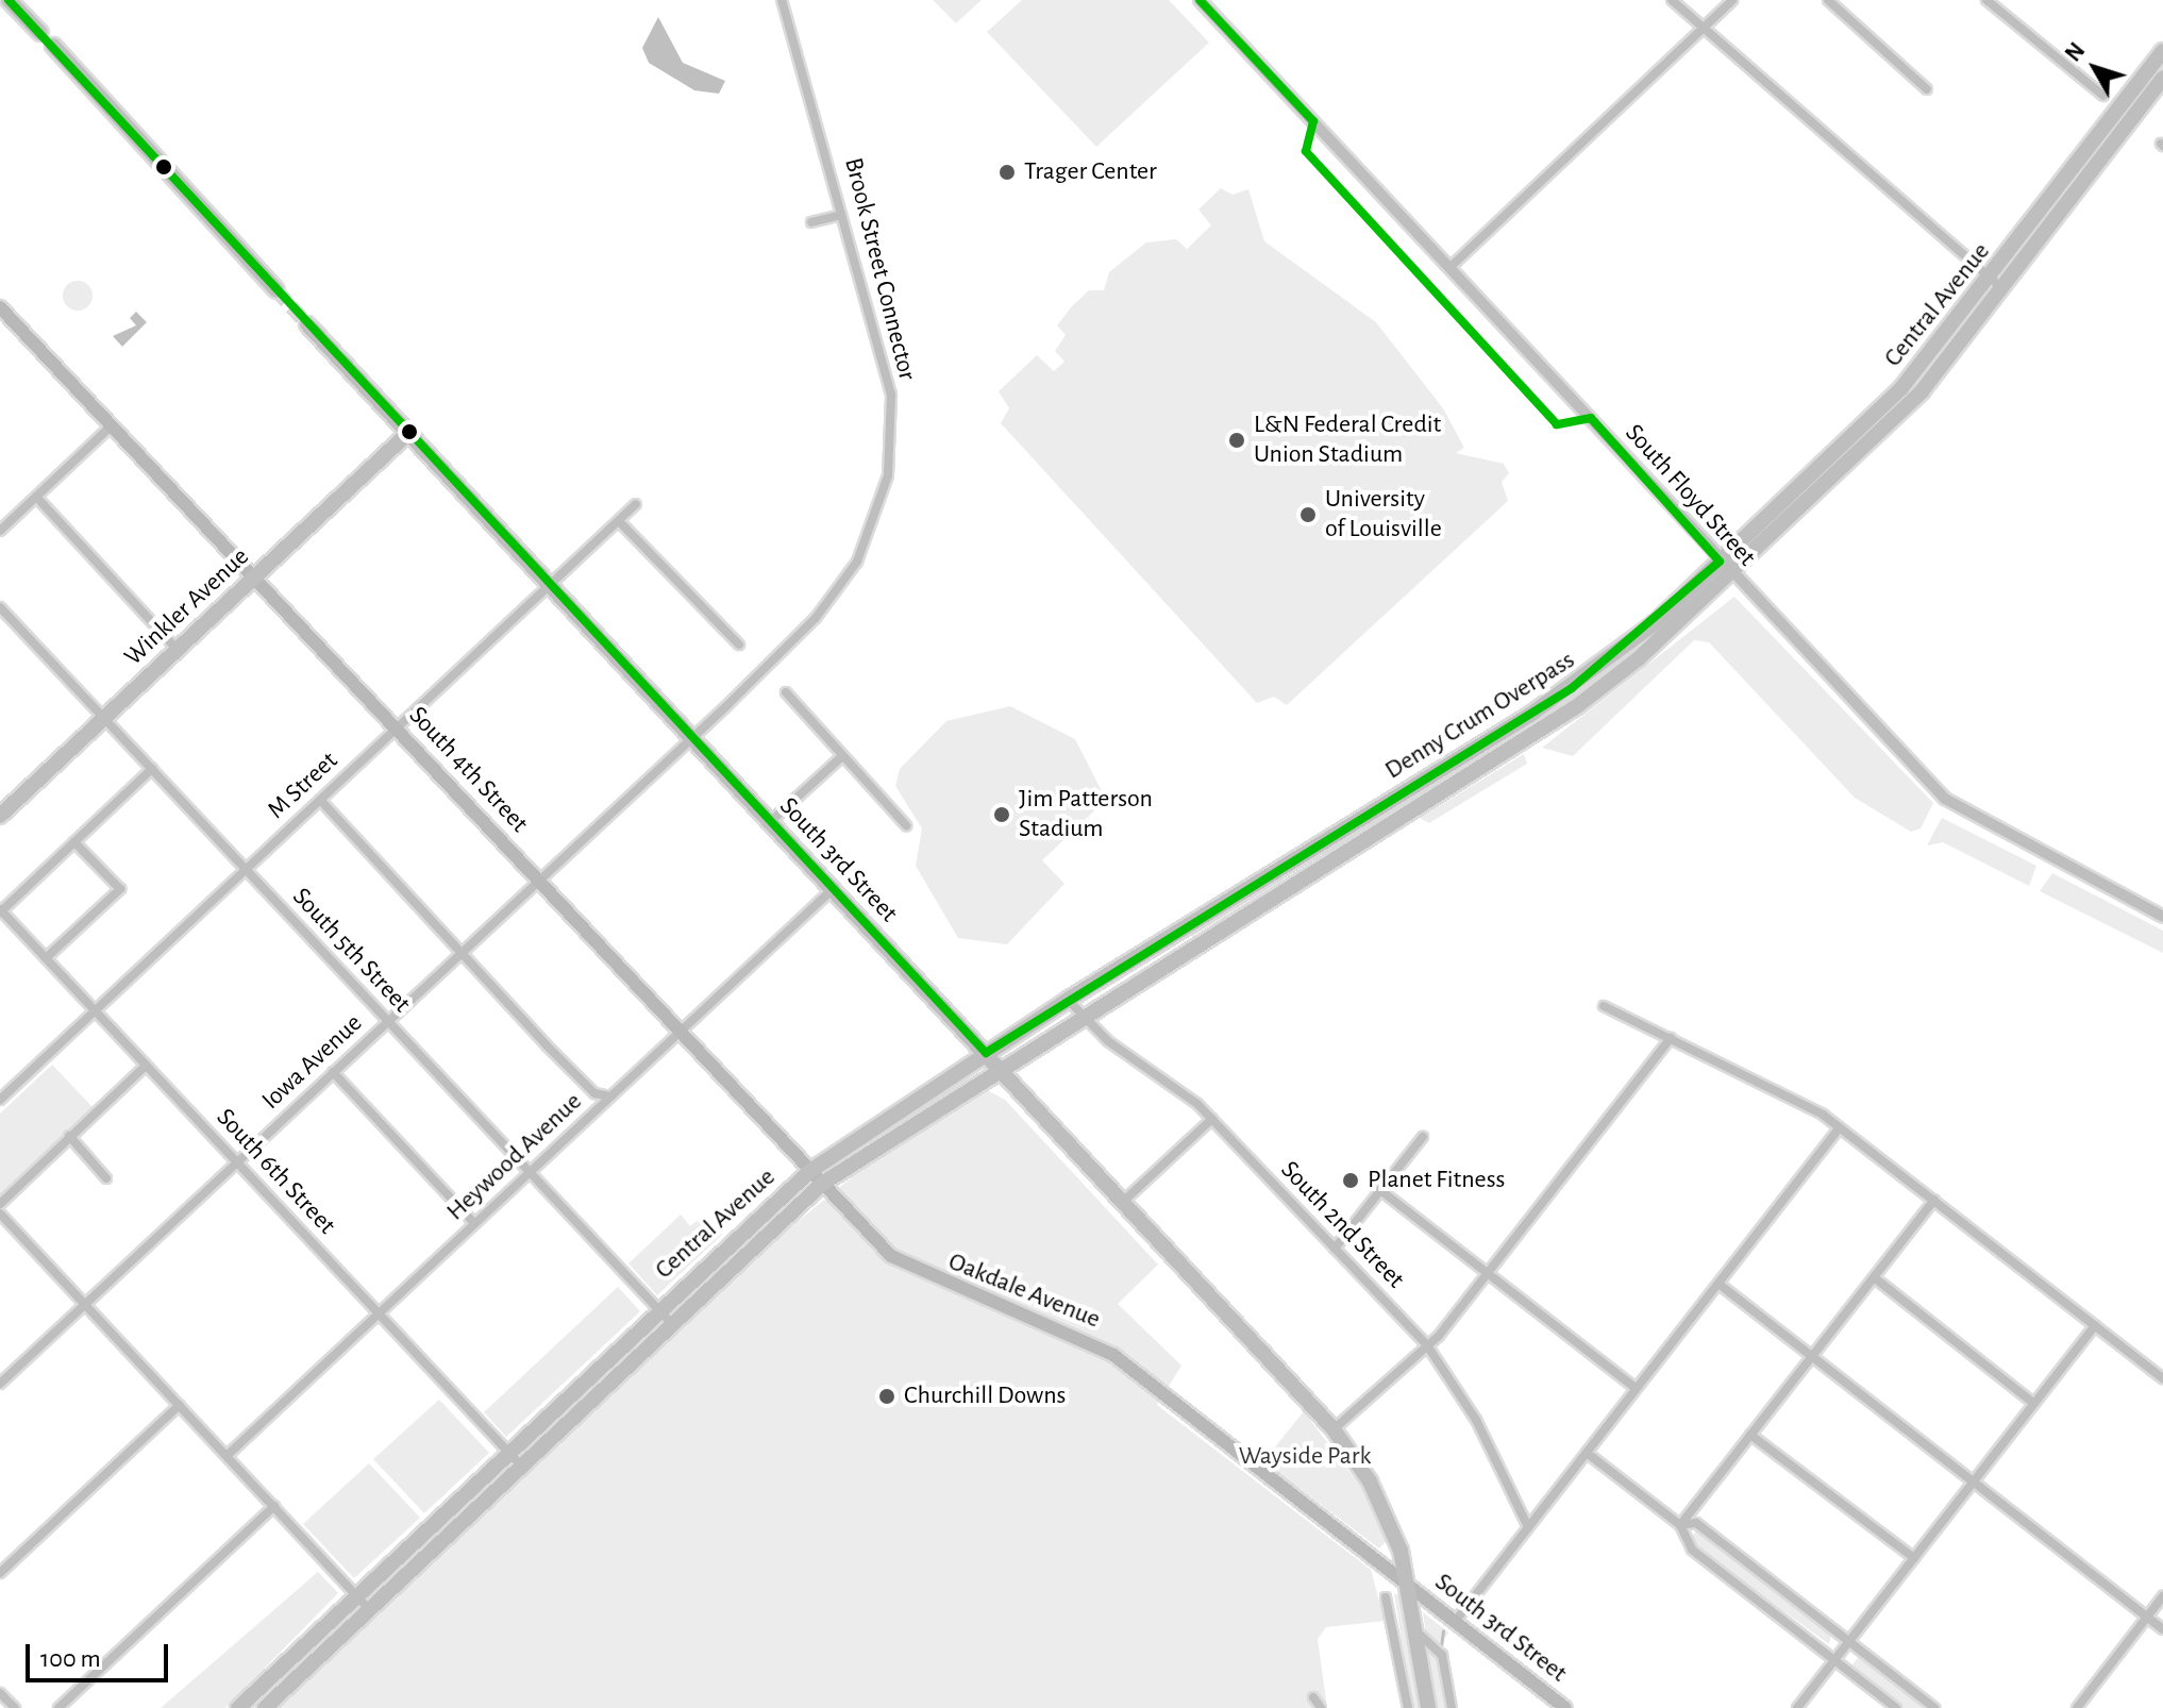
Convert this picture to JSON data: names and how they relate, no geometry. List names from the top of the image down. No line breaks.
{"streets":{"main road":["Central Avenue","Winkler Avenue","Denny Crum Overpass","South 4th Street","South 3rd Street","Oakdale Avenue"],"street":["Brook Street Connector","South Floyd Street","M Street","South 5th Street","Iowa Avenue","Heywood Avenue","South 6th Street","South 2nd Street"]},"crossings":[["Brook Street Connector","South 3rd Street"],["Brook Street Connector","Iowa Avenue"],["Central Avenue","South Floyd Street"],["Central Avenue","Denny Crum Overpass"],["Central Avenue","South 4th Street"],["Central Avenue","South 3rd Street"],["Central Avenue","South 5th Street"],["Central Avenue","South 6th Street"],["Central Avenue","South 2nd Street"],["South Floyd Street","Denny Crum Overpass"],["Winkler Avenue","South 4th Street"],["Winkler Avenue","South 3rd Street"],["Winkler Avenue","South 5th Street"],["South 4th Street","M Street"],["South 4th Street","Iowa Avenue"],["South 4th Street","Heywood Avenue"],["South 4th Street","Oakdale Avenue"],["M Street","South 3rd Street"],["M Street","South 5th Street"],["M Street","South 6th Street"],["South 3rd Street","Iowa Avenue"],["South 3rd Street","Heywood Avenue"],["South 3rd Street","Oakdale Avenue"],["South 5th Street","Iowa Avenue"],["South 5th Street","Heywood Avenue"],["Iowa Avenue","South 6th Street"],["Heywood Avenue","South 6th Street"]],"parks":["Wayside Park"],"places":["Trager Center","L&N Federal Credit Union Stadium","University of Louisville","Jim Patterson Stadium","Planet Fitness","Churchill Downs"],"scale_bar":"100 m","north":"top left"}
